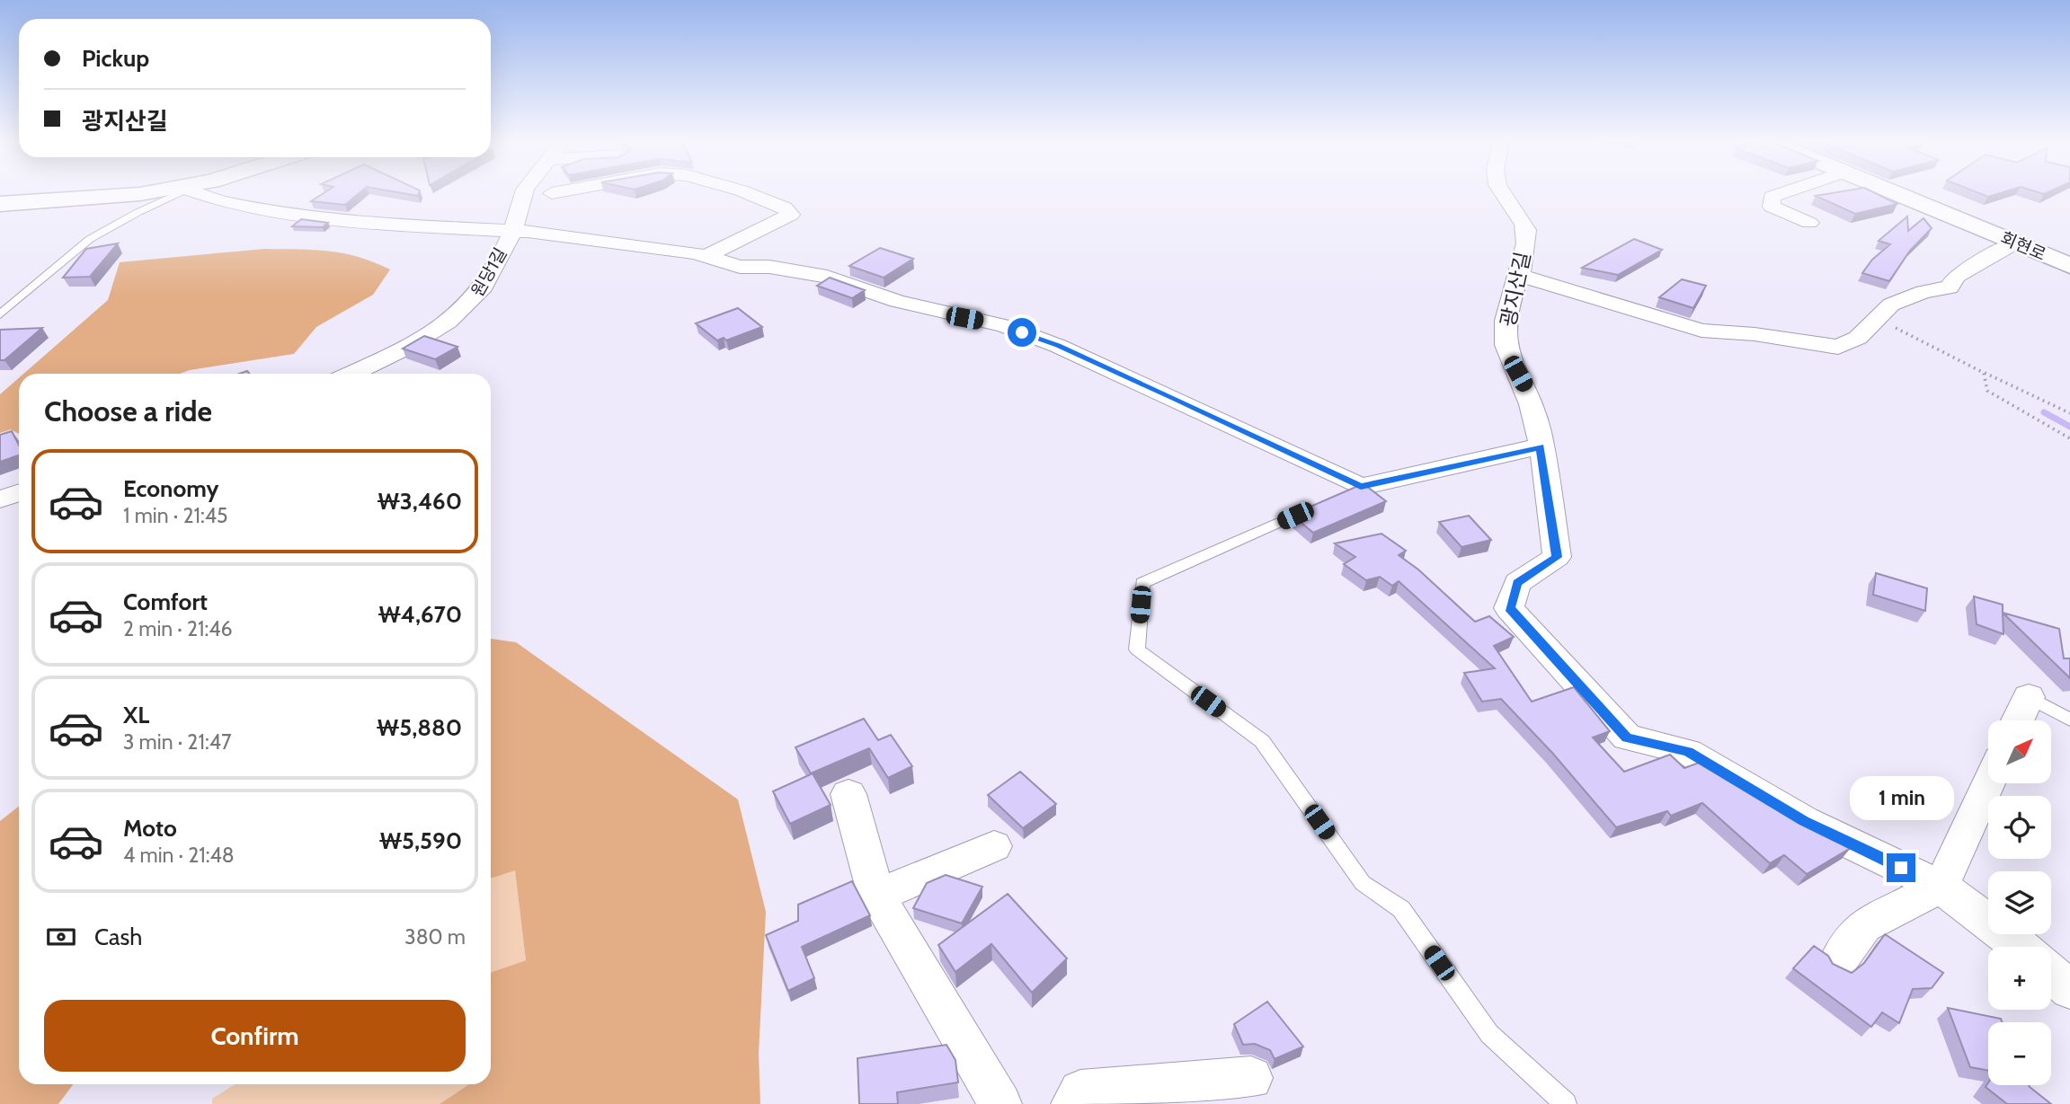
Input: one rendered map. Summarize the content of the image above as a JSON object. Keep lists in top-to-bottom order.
{
  "streets": {
    "street": ["회현로", "원당1길", "광지산길"]
  },
  "north": "top right",
  "page": {
    "banner": ["Pickup", "광지산길"],
    "heading": "Choose a ride",
    "list": [
      {
        "name": "Economy",
        "note": "1 min · 21:45",
        "value": "₩3,460"
      },
      {
        "name": "Comfort",
        "note": "2 min · 21:46",
        "value": "₩4,670"
      },
      {
        "name": "XL",
        "note": "3 min · 21:47",
        "value": "₩5,880"
      },
      {
        "name": "Moto",
        "note": "4 min · 21:48",
        "value": "₩5,590"
      }
    ],
    "map_buttons": ["+", "−"],
    "bubble": "1 min",
    "pay": ["Cash", "380 m"],
    "buttons": "Confirm"
  }
}
